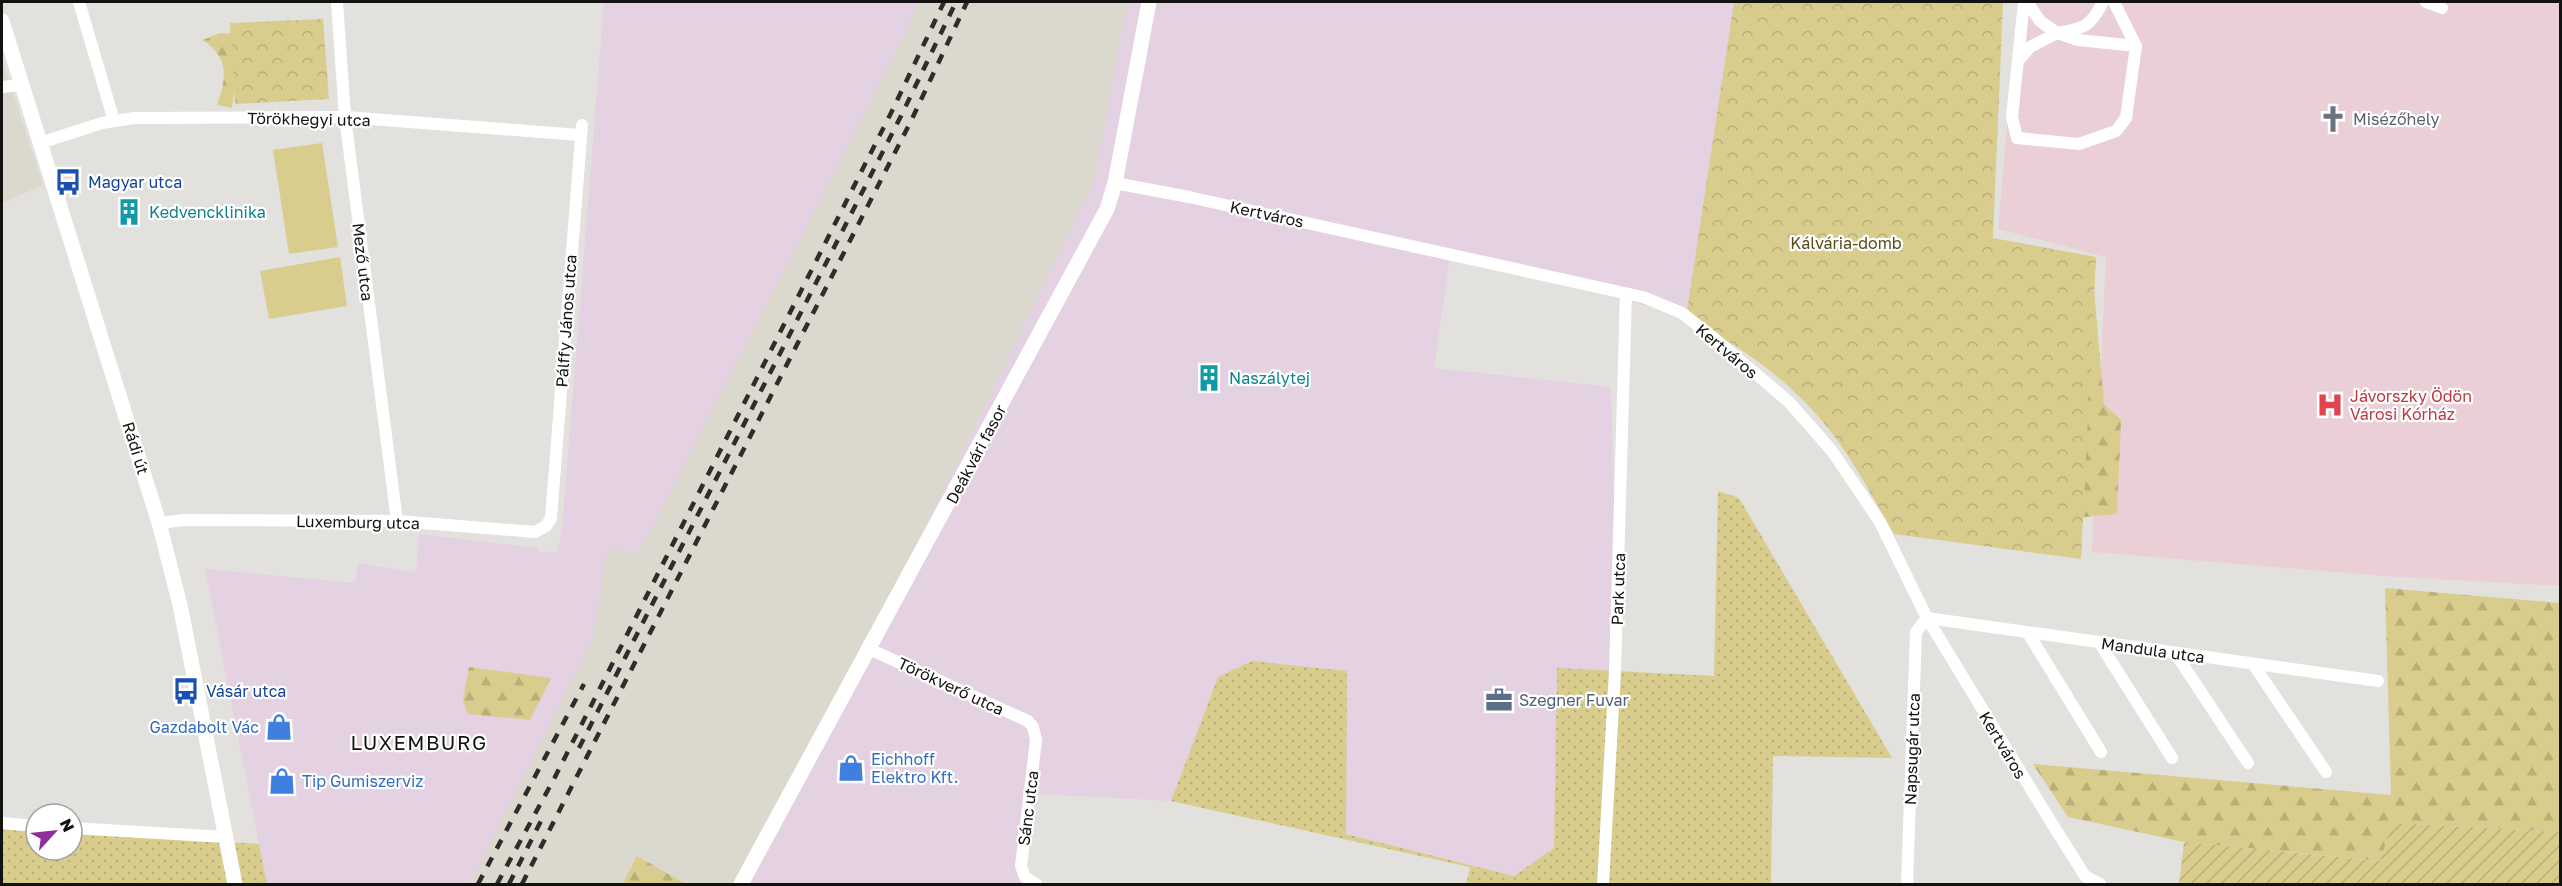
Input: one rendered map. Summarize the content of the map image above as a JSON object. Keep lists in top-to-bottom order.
{
  "streets": {
    "street": [
      "Törökhegyi utca",
      "Kertváros",
      "Mező utca",
      "Pálffy János utca",
      "Rádi út",
      "Deákvári fasor",
      "Luxemburg utca",
      "Park utca",
      "Mandula utca",
      "Törökverő utca",
      "Napsugár utca",
      "Sánc utca"
    ]
  },
  "crossings": [
    ["Törökhegyi utca", "Mező utca"],
    ["Törökhegyi utca", "Pálffy János utca"],
    ["Törökhegyi utca", "Rádi út"],
    ["Kertváros", "Deákvári fasor"],
    ["Kertváros", "Park utca"],
    ["Kertváros", "Mandula utca"],
    ["Kertváros", "Napsugár utca"],
    ["Mező utca", "Luxemburg utca"],
    ["Pálffy János utca", "Luxemburg utca"],
    ["Rádi út", "Luxemburg utca"],
    ["Deákvári fasor", "Törökverő utca"],
    ["Mandula utca", "Napsugár utca"],
    ["Törökverő utca", "Sánc utca"]
  ],
  "districts": ["LUXEMBURG"],
  "parks": ["Kálvária-domb"],
  "places": {
    "church": ["Misézőhely"],
    "bus stop": ["Magyar utca", "Vásár utca"],
    "building": ["Kedvencklinika", "Naszálytej"],
    "hospital": ["Jávorszky Ödön Városi Kórház"],
    "office": ["Szegner Fuvar"],
    "shop": ["Gazdabolt Vác", "Eichhoff Elektro Kft.", "Tip Gumiszerviz"]
  },
  "north": "top right"
}
